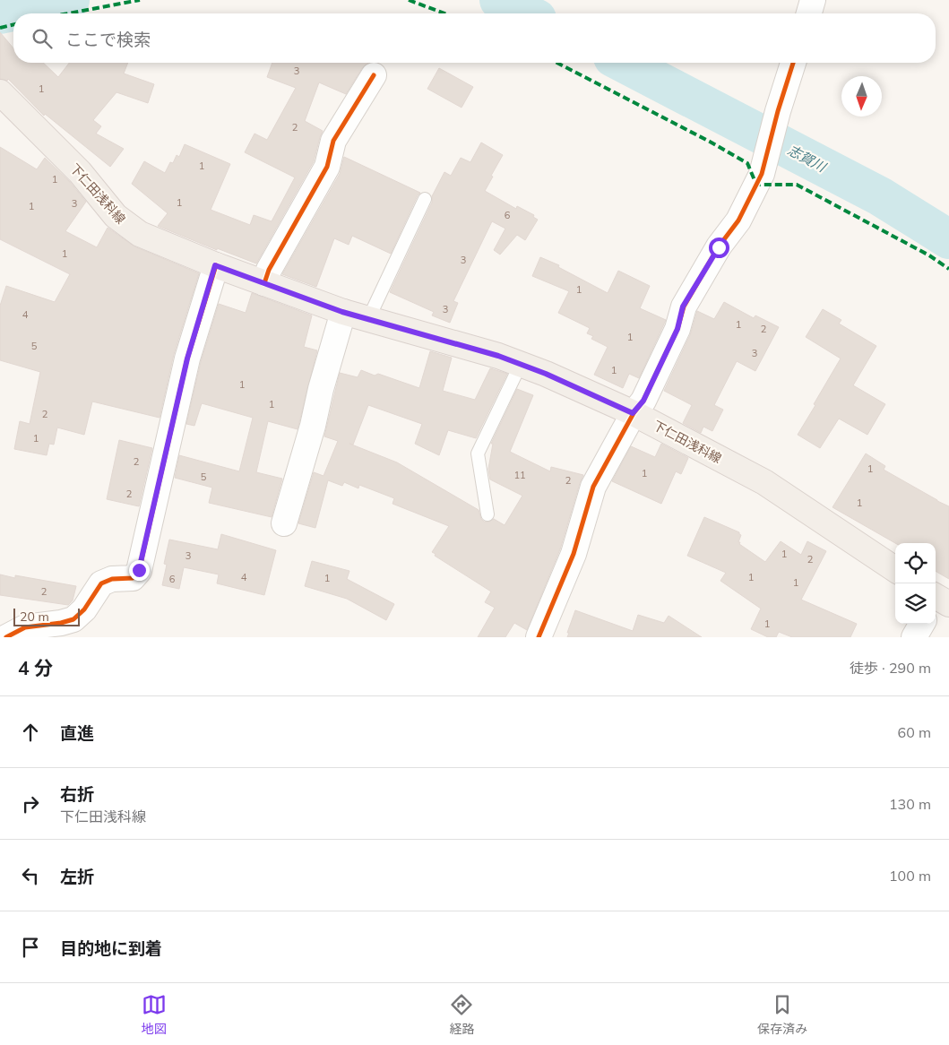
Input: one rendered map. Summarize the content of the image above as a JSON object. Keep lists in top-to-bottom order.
{
  "streets": {
    "main road": ["下仁田浅科線"]
  },
  "water": ["志賀川"],
  "house_numbers": [
    "3",
    "1",
    "2",
    "1",
    "1",
    "1",
    "3",
    "1",
    "6",
    "1",
    "3",
    "1",
    "3",
    "4",
    "1",
    "2",
    "1",
    "5",
    "3",
    "1",
    "1",
    "1",
    "2",
    "1",
    "2",
    "1",
    "1",
    "11",
    "5",
    "2",
    "2",
    "1",
    "1",
    "3",
    "2",
    "4",
    "1",
    "1",
    "6",
    "1",
    "2",
    "1"
  ],
  "scale_bar": "20 m",
  "north": "bottom",
  "page": {
    "search": "ここで検索",
    "scale": "20 m",
    "heading": ["4 分", "徒歩 · 290 m"],
    "list": [
      ["直進", "60 m"],
      ["右折", "下仁田浅科線", "130 m"],
      ["左折", "100 m"],
      "目的地に到着"
    ],
    "nav": ["地図", "経路", "保存済み"]
  }
}
